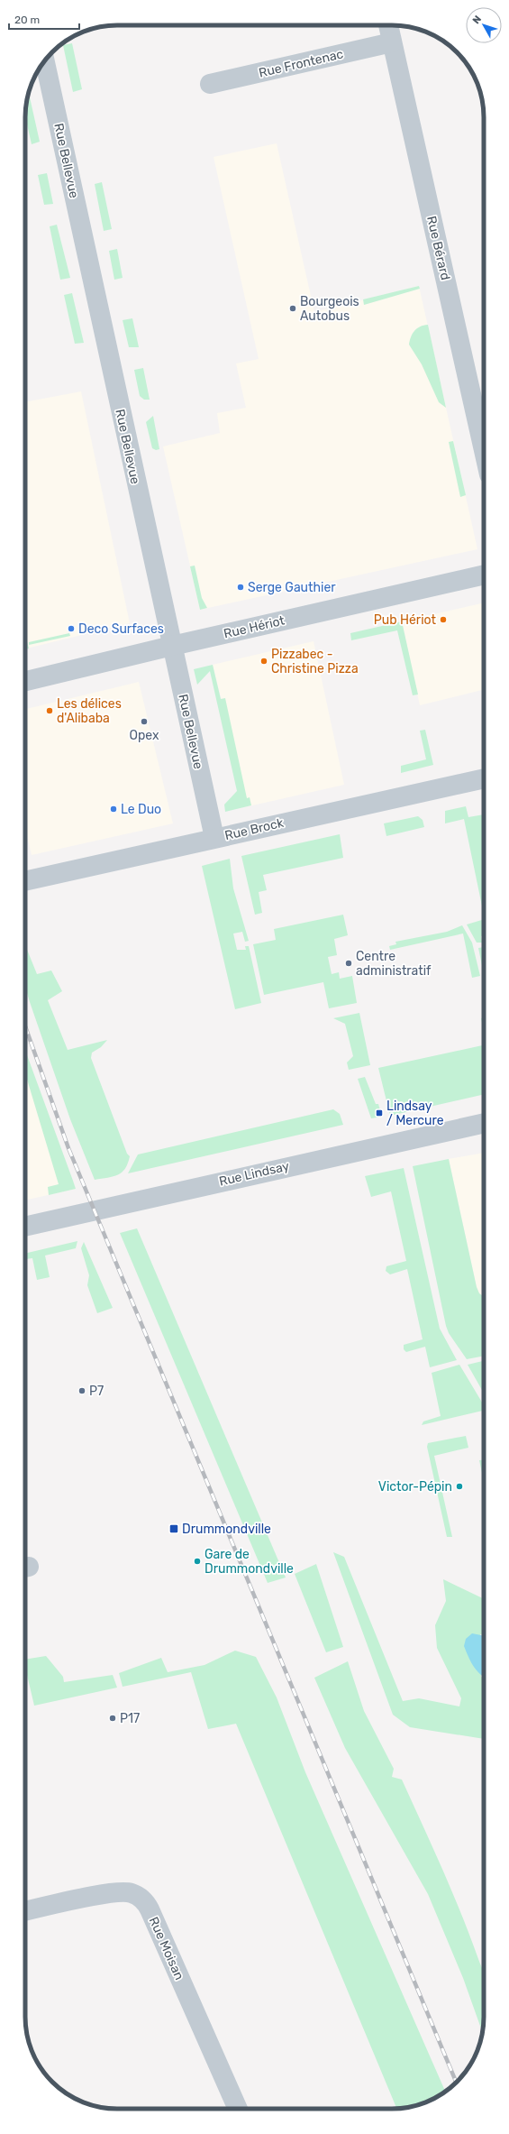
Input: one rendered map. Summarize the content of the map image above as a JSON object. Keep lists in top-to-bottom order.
{
  "streets": {
    "street": [
      "Rue Frontenac",
      "Rue Bellevue",
      "Rue Bérard",
      "Rue Hériot",
      "Rue Brock",
      "Rue Lindsay",
      "Rue Moisan"
    ]
  },
  "crossings": [
    ["Rue Frontenac", "Rue Bérard"],
    ["Rue Bellevue", "Rue Hériot"],
    ["Rue Bellevue", "Rue Brock"]
  ],
  "places": {
    "other": [
      "Bourgeois Autobus",
      "Serge Gauthier",
      "Pub Hériot",
      "Deco Surfaces",
      "Pizzabec - Christine Pizza",
      "Les délices d'Alibaba",
      "Opex",
      "Le Duo",
      "Centre administratif",
      "P7",
      "Victor-Pépin",
      "Gare de Drummondville",
      "P17"
    ],
    "transit": ["Lindsay / Mercure", "Drummondville"]
  },
  "scale_bar": "20 m",
  "north": "top left"
}
